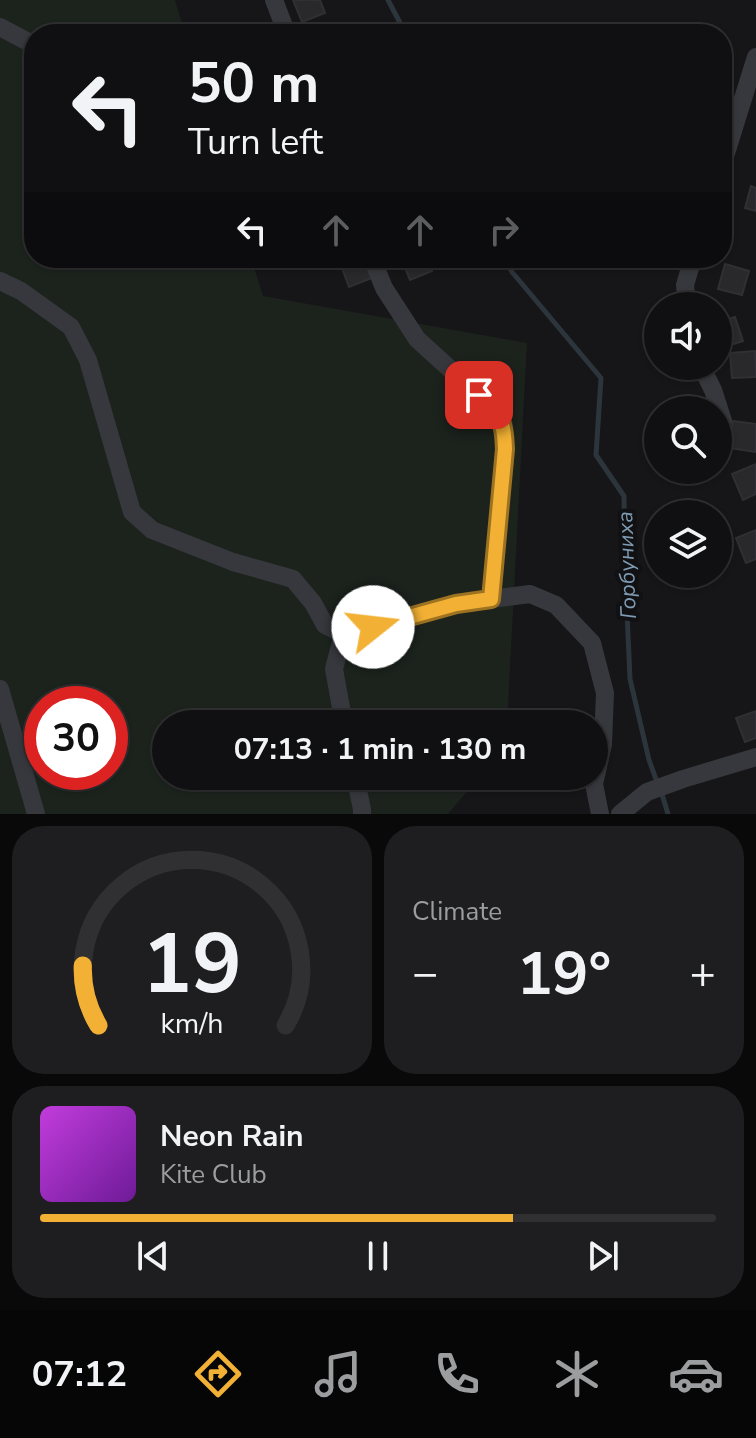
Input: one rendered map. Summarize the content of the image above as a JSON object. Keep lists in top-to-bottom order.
{
  "water": ["Горбуниха"],
  "page": {
    "turn": ["50 m", "Turn left"],
    "limit": "30",
    "trip": "07:13 · 1 min · 130 m",
    "tile": "Climate",
    "heat": ["−", "19°", "+"],
    "song": ["Neon Rain", "Kite Club"],
    "tabs": "07:12",
    "gauge": ["19", "km/h"]
  }
}
